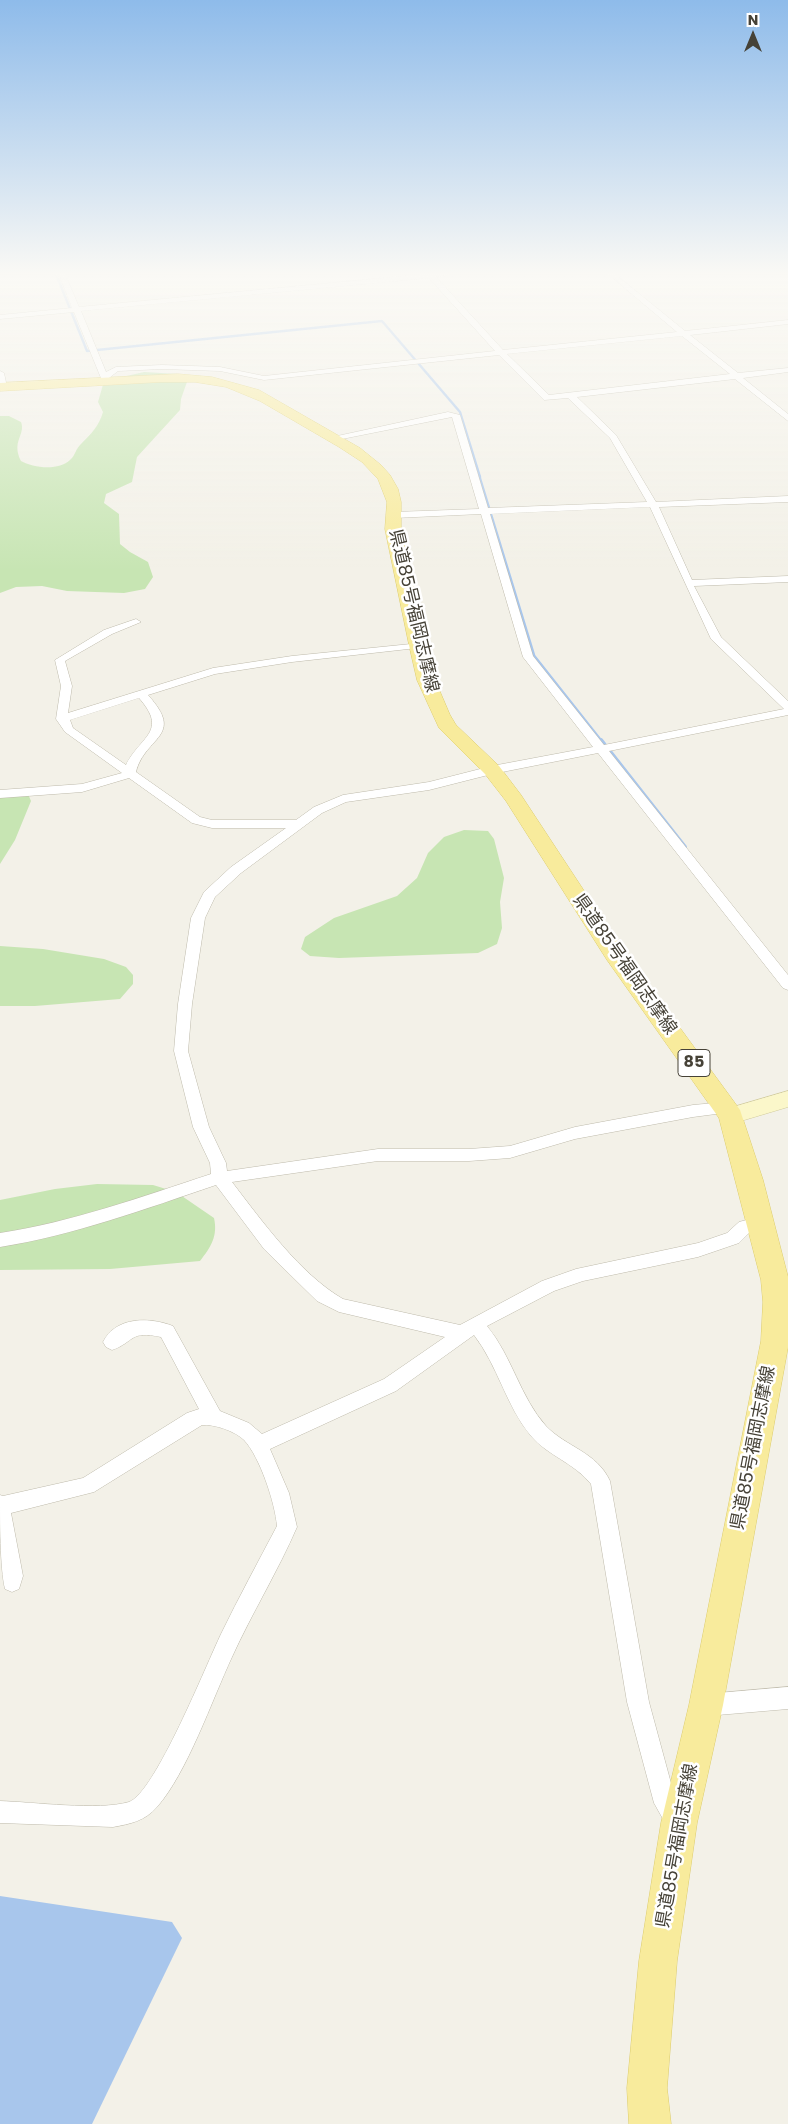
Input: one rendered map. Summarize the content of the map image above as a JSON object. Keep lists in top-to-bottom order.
{
  "streets": {
    "main road": ["県道85号福岡志摩線", "85"]
  },
  "north": "top"
}
